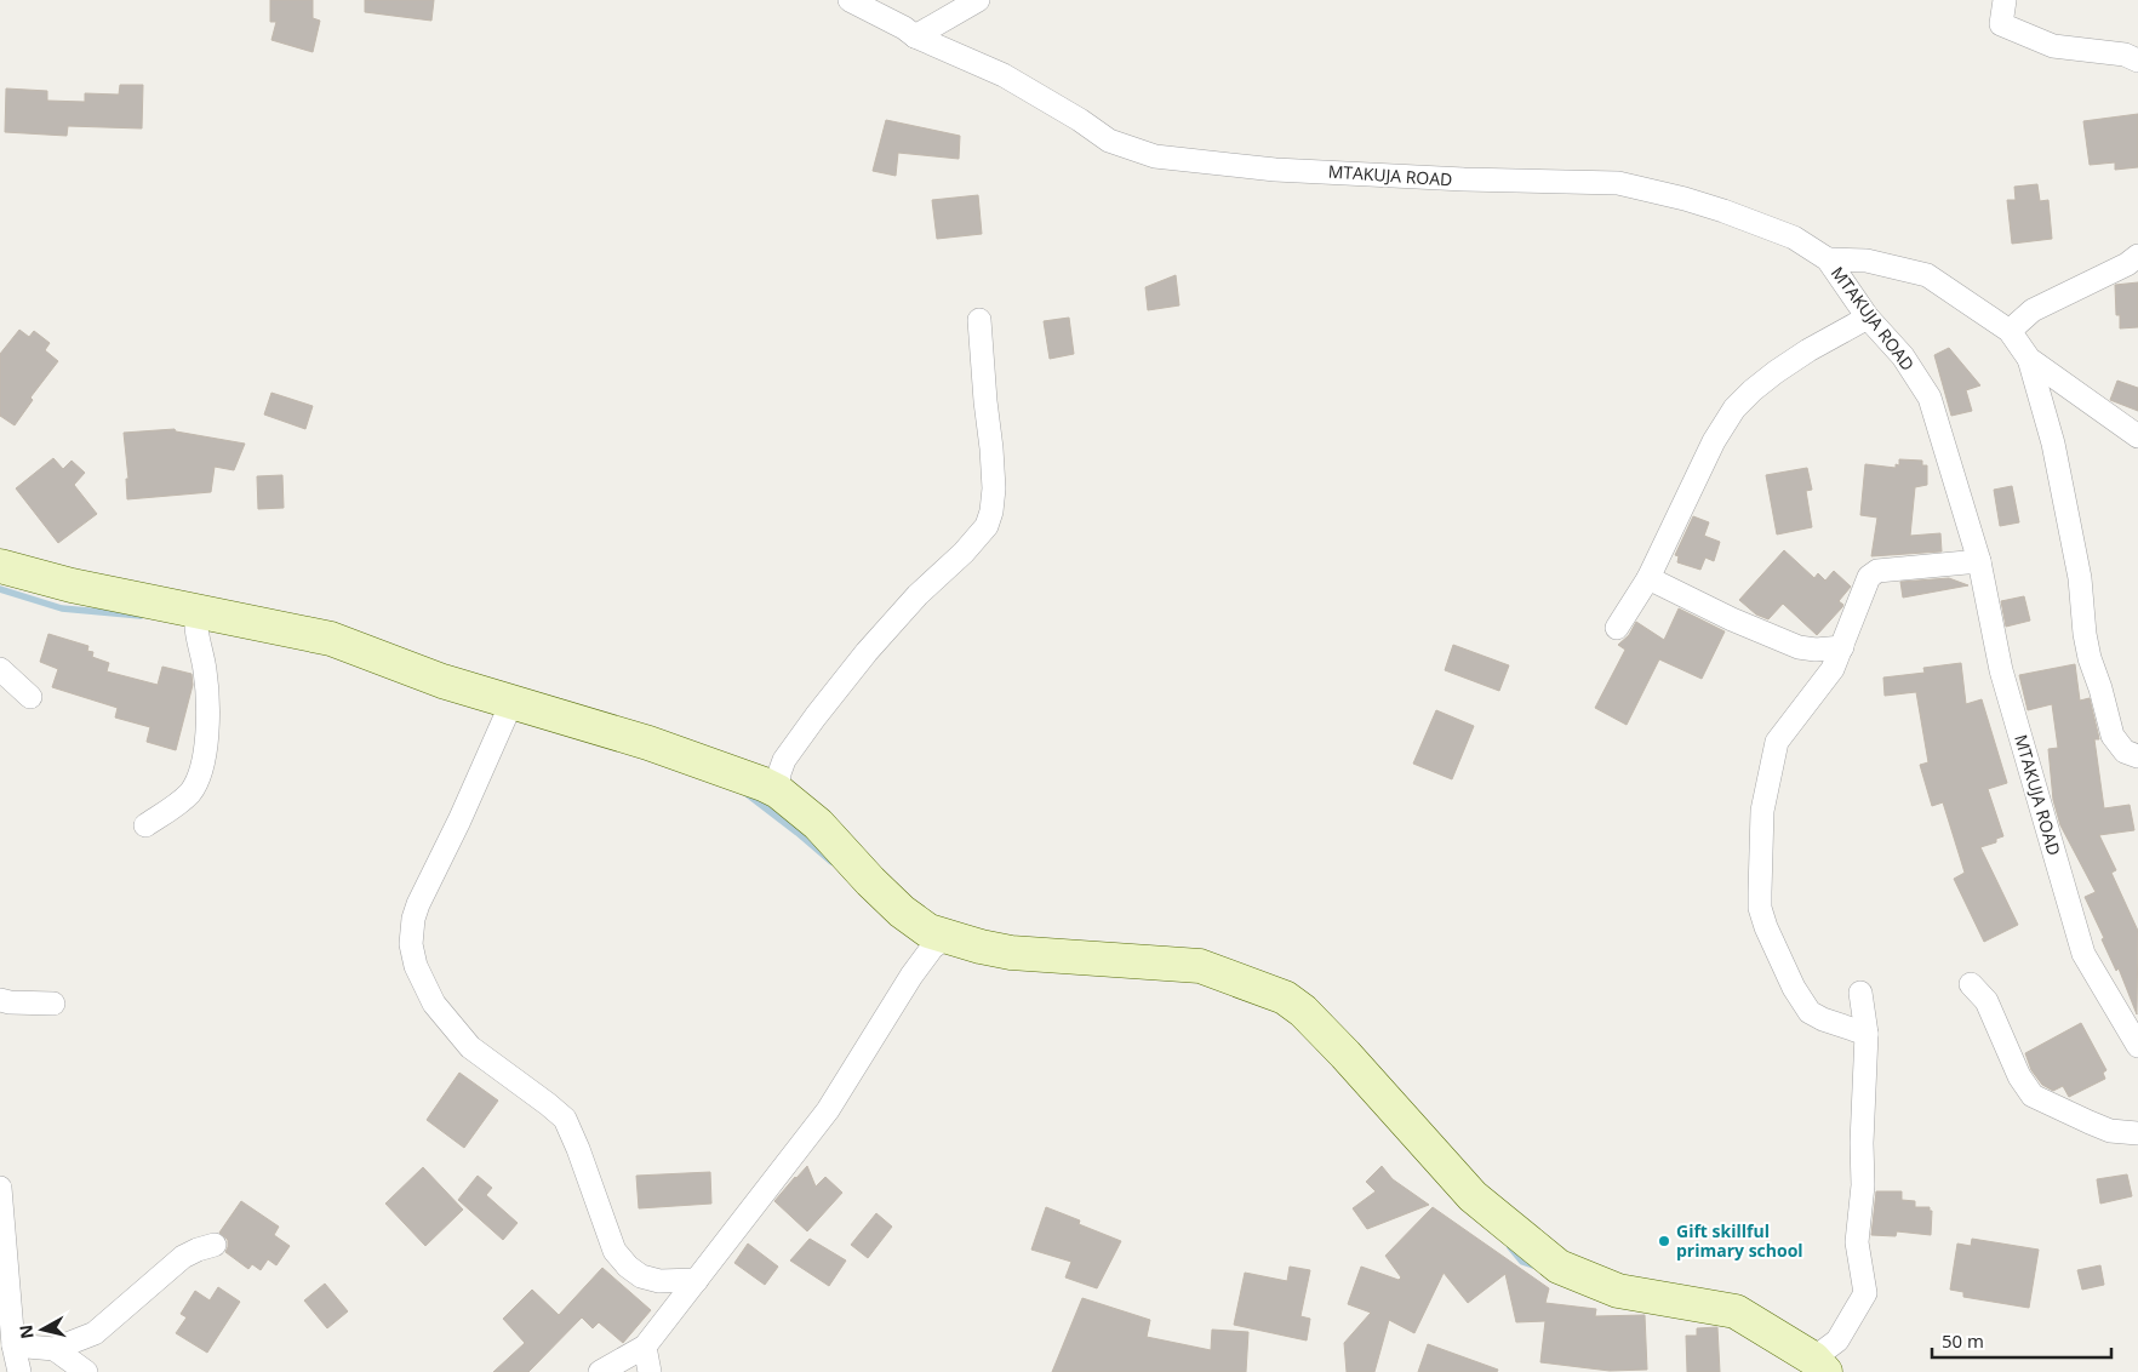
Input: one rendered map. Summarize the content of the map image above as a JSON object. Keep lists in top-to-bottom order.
{
  "streets": {
    "street": ["MTAKUJA ROAD"]
  },
  "places": ["Gift skillful primary school"],
  "scale_bar": "50 m",
  "north": "left"
}
